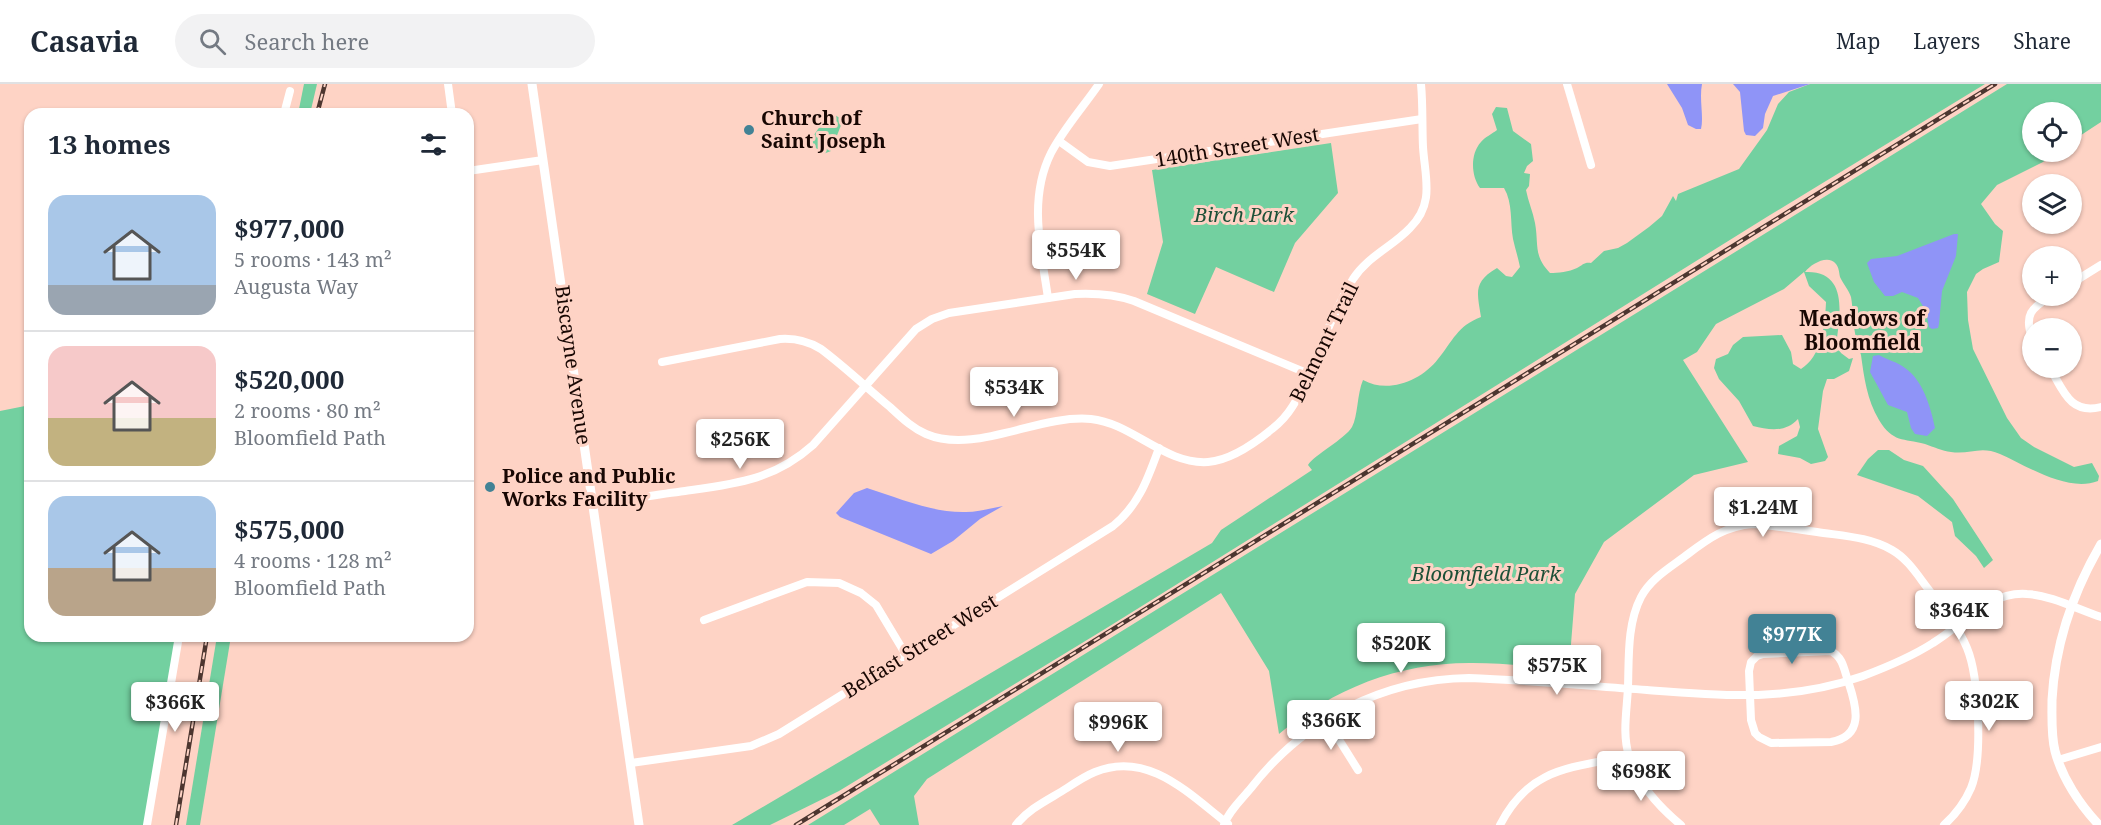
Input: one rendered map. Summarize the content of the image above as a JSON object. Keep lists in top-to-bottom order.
{
  "streets": {
    "street": [
      "140th Street West",
      "Belmont Trail",
      "Biscayne Avenue",
      "Belfast Street West"
    ]
  },
  "crossings": [
    ["140th Street West", "Belmont Trail"],
    ["Belmont Trail", "Belfast Street West"],
    ["Biscayne Avenue", "Belfast Street West"]
  ],
  "districts": ["Meadows of Bloomfield"],
  "parks": ["Birch Park", "Bloomfield Park"],
  "places": ["Church of Saint Joseph", "Police and Public Works Facility"],
  "page": {
    "header": "Casavia",
    "search": "Search here",
    "nav": ["Map", "Layers", "Share"],
    "map_buttons": ["+", "−"],
    "heading": "13 homes",
    "list": [
      {
        "name": "$977,000",
        "note": "5 rooms · 143 m² · Augusta Way"
      },
      {
        "name": "$520,000",
        "note": "2 rooms · 80 m² · Bloomfield Path"
      },
      {
        "name": "$575,000",
        "note": "4 rooms · 128 m² · Bloomfield Path"
      }
    ],
    "price": [
      "$554K",
      "$534K",
      "$256K",
      "$1.24M",
      "$364K",
      "$977K",
      "$520K",
      "$575K",
      "$302K",
      "$366K",
      "$366K",
      "$996K",
      "$698K"
    ]
  }
}
